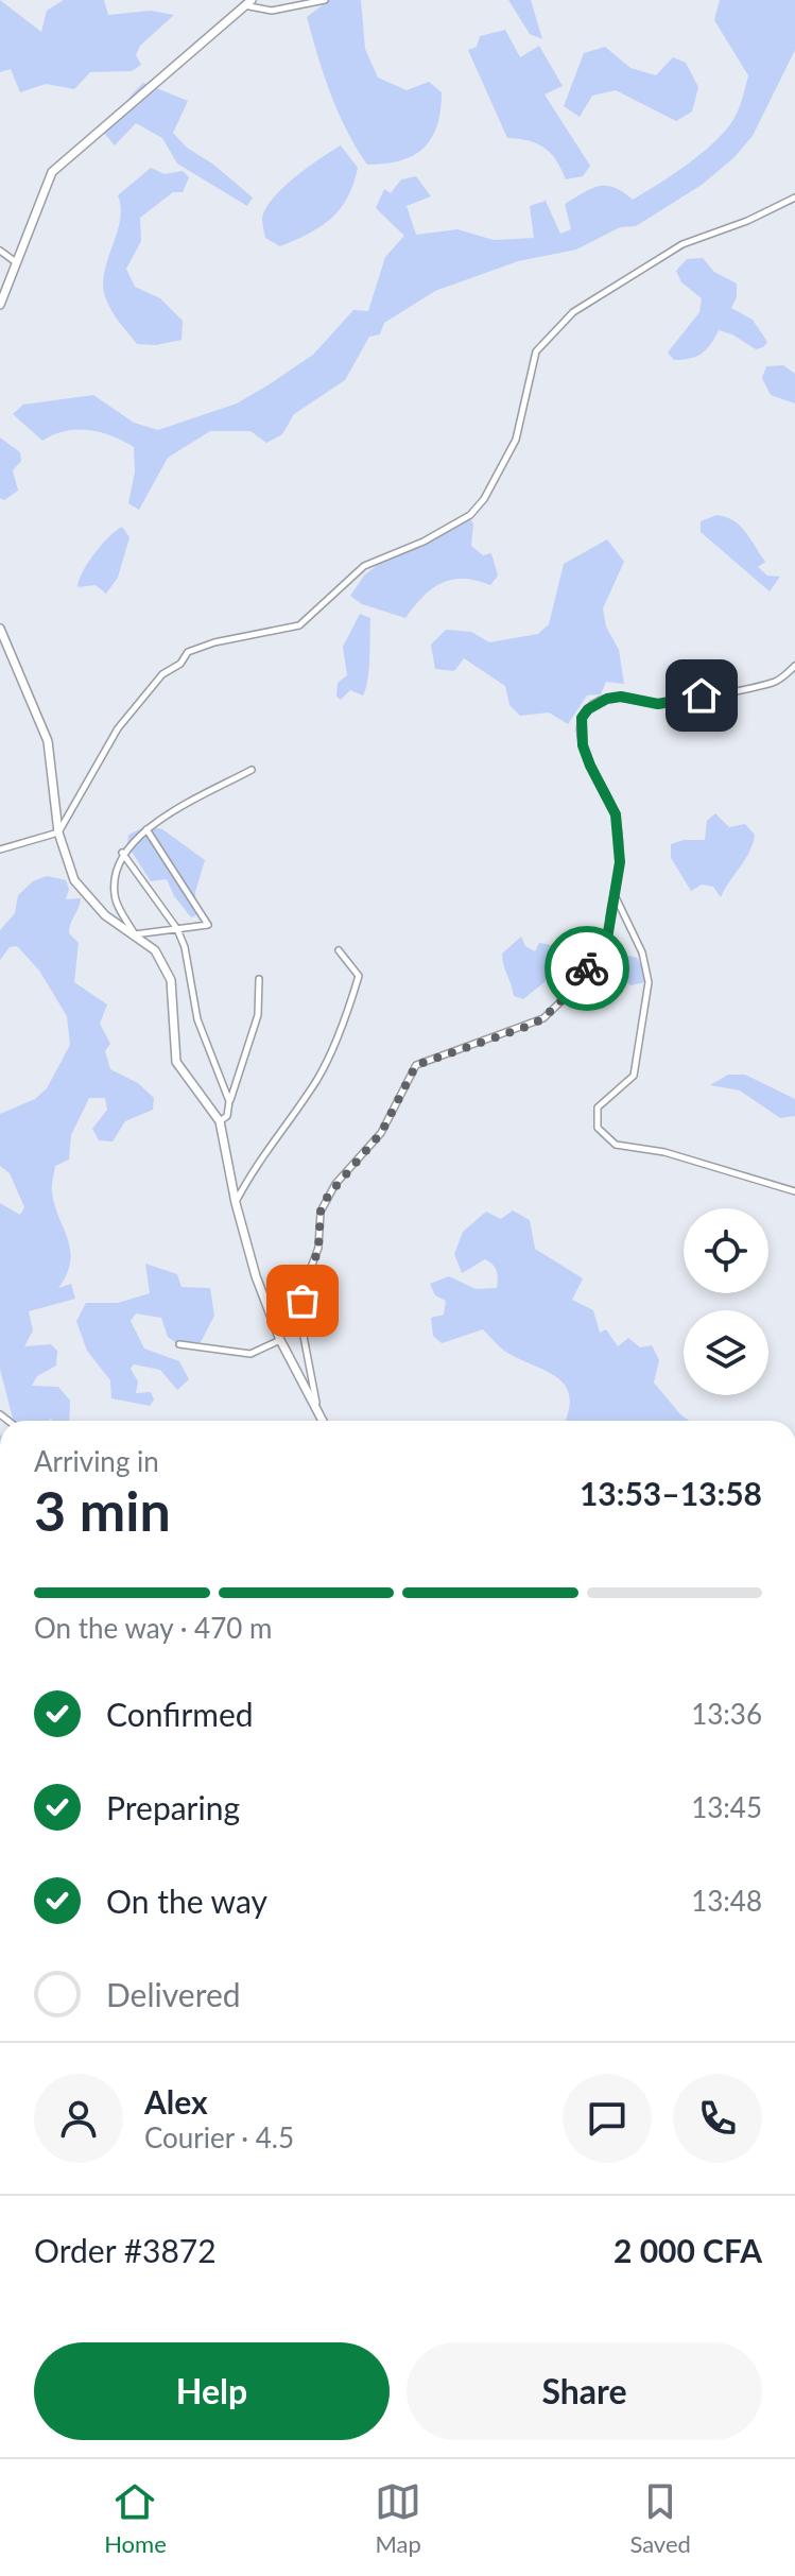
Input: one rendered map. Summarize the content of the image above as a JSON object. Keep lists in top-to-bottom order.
{
  "page": {
    "heading": ["3 min", "Arriving in", "13:53–13:58"],
    "panel": [
      "Alex",
      "Courier · 4.5",
      "Order #3872",
      "2 000 CFA"
    ],
    "bar": "On the way · 470 m",
    "list": [
      ["Confirmed", "13:36"],
      ["Preparing", "13:45"],
      ["On the way", "13:48"],
      "Delivered"
    ],
    "buttons": ["Help", "Share"],
    "tabs": ["Home", "Map", "Saved"]
  }
}
